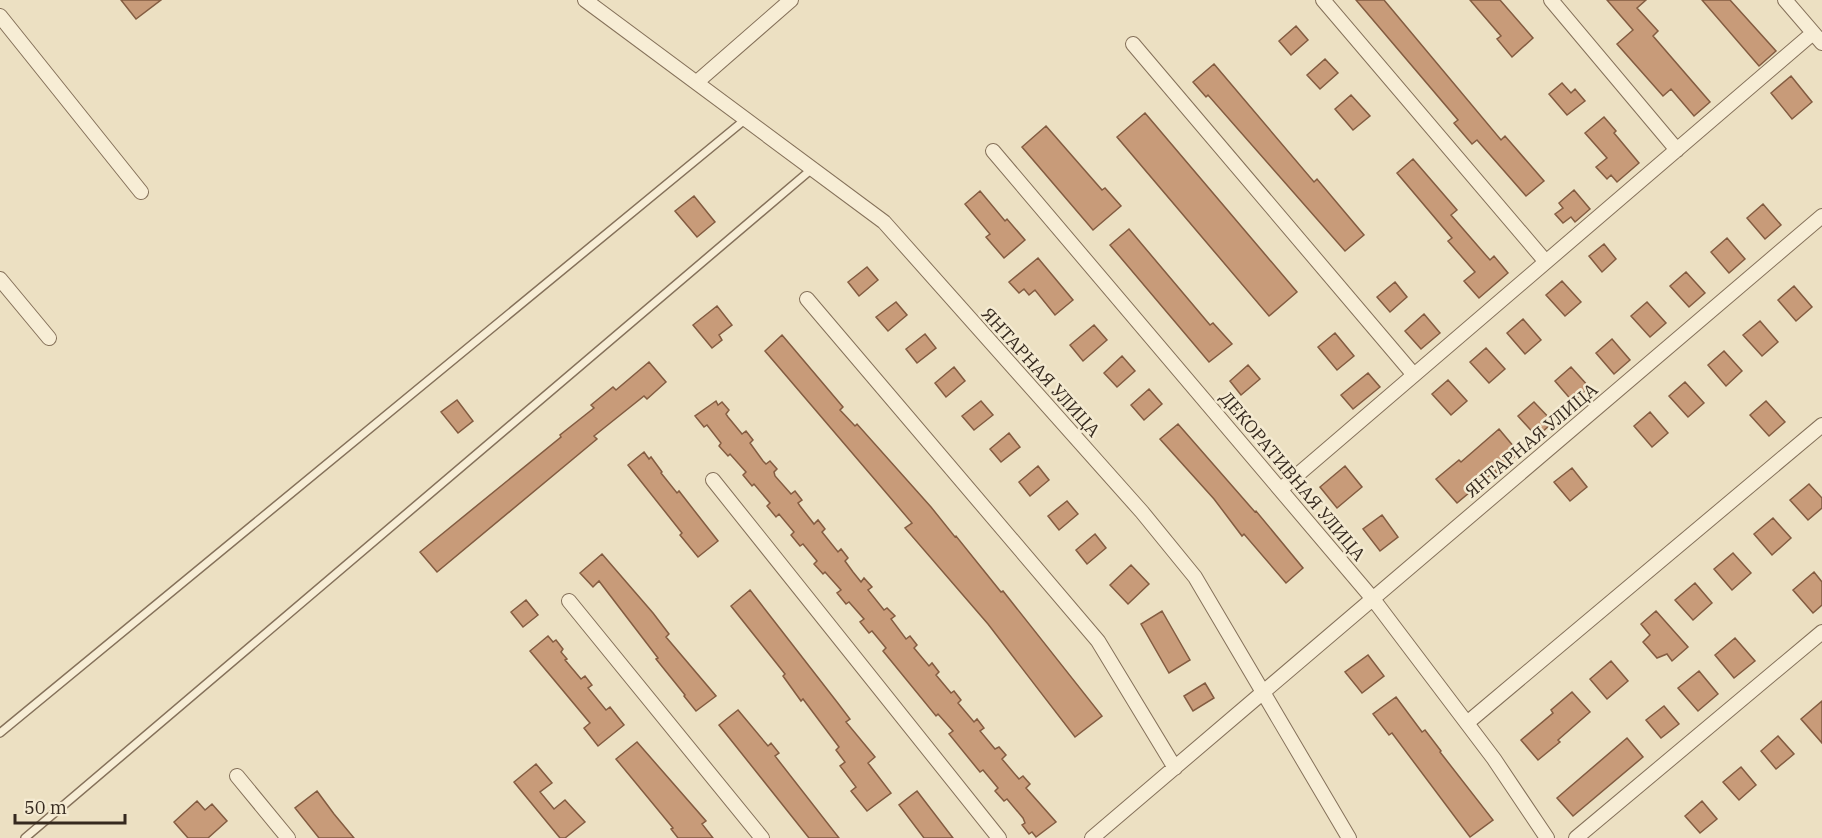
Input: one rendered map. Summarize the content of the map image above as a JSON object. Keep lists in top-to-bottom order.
{
  "streets": {
    "street": ["ЯНТАРНАЯ УЛИЦА", "ДЕКОРАТИВНАЯ УЛИЦА"]
  },
  "crossings": [
    ["ЯНТАРНАЯ УЛИЦА", "ДЕКОРАТИВНАЯ УЛИЦА"]
  ],
  "scale_bar": "50 m"
}
